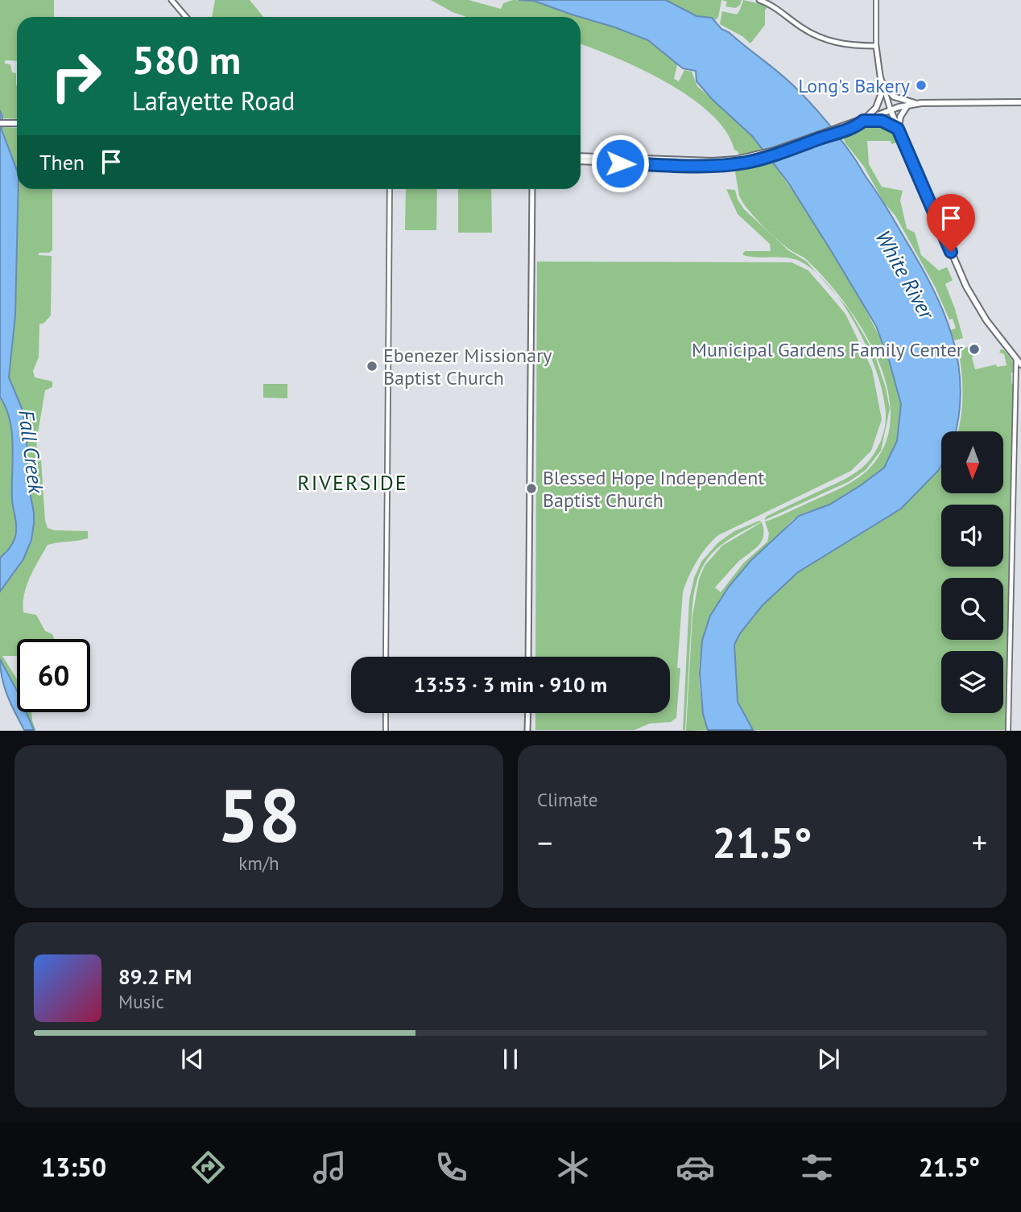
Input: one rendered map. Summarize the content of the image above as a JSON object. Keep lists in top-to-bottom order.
{
  "districts": ["RIVERSIDE"],
  "water": ["White River", "Fall Creek"],
  "places": [
    "Long's Bakery",
    "Municipal Gardens Family Center",
    "Ebenezer Missionary Baptist Church",
    "Blessed Hope Independent Baptist Church"
  ],
  "north": "bottom",
  "page": {
    "turn": ["580 m", "Lafayette Road"],
    "then": "Then",
    "limit": "60",
    "trip": "13:53 · 3 min · 910 m",
    "tile": [
      ["58", "km/h"],
      "Climate"
    ],
    "heat": ["−", "21.5°", "+"],
    "song": ["89.2 FM", "Music"],
    "tabs": ["13:50", "21.5°"]
  }
}
